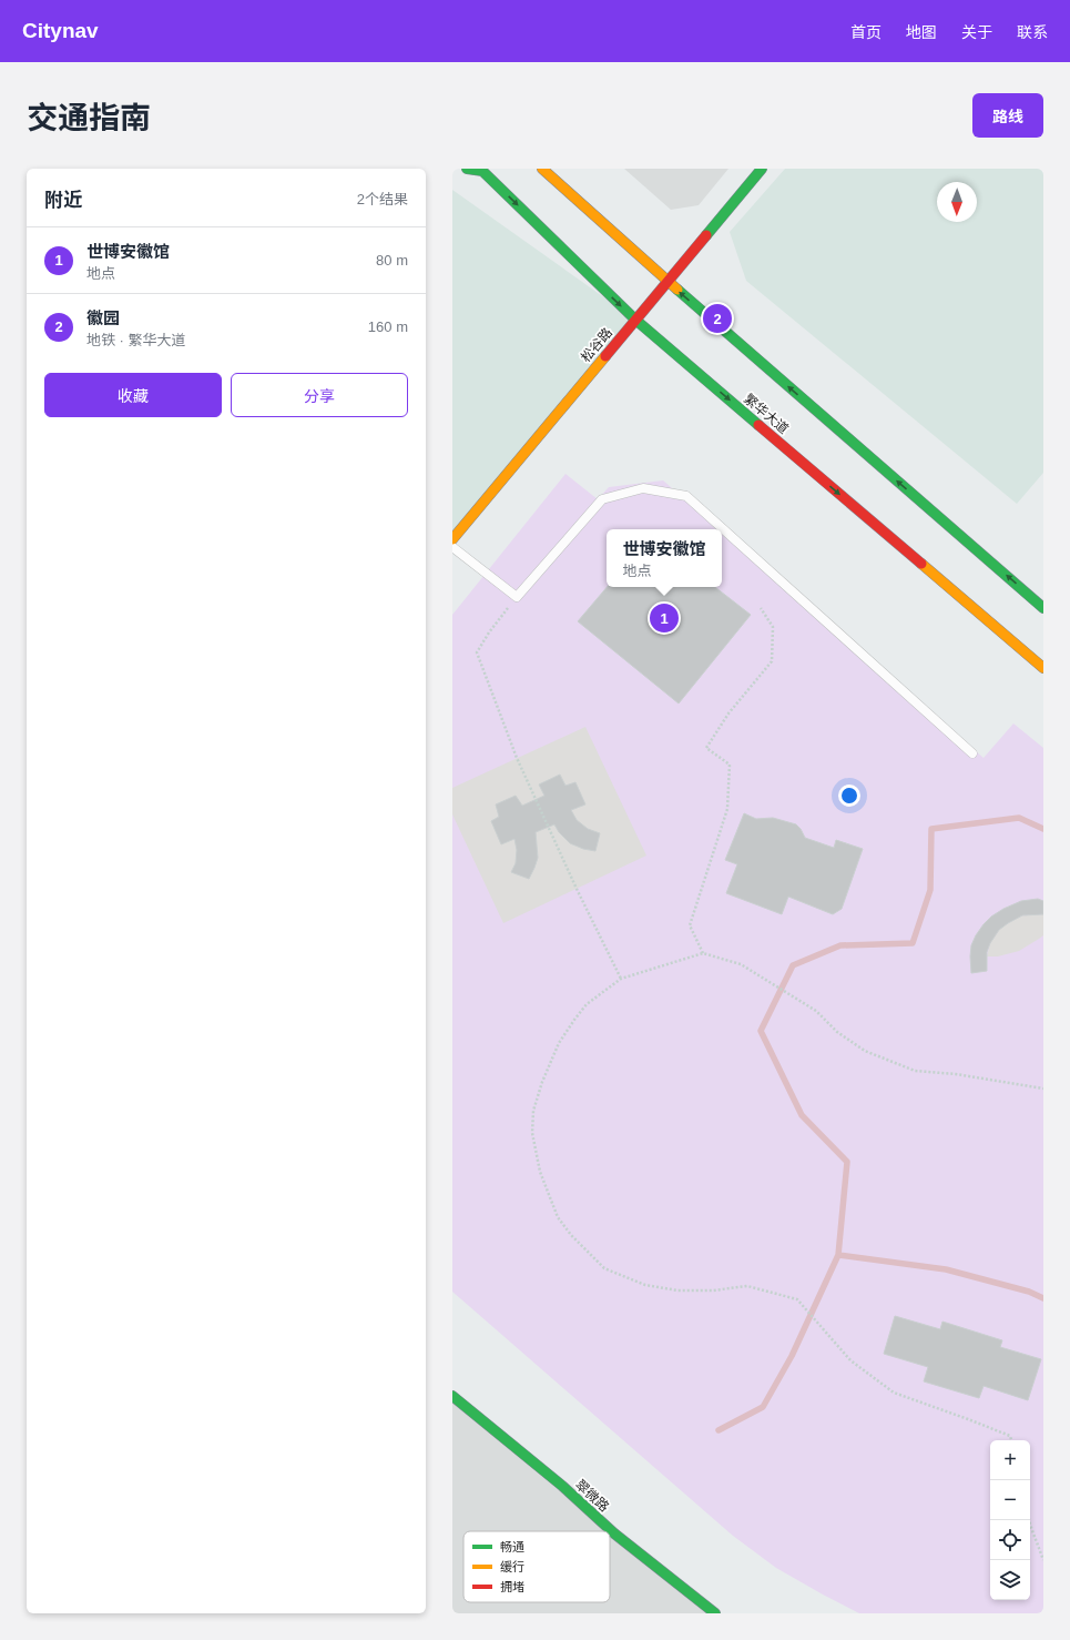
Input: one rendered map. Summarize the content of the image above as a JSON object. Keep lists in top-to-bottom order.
{
  "streets": {
    "main road": ["松谷路", "繁华大道", "翠微路"]
  },
  "crossings": [
    ["松谷路", "繁华大道"]
  ],
  "legend": ["畅通", "缓行", "拥堵"],
  "north": "bottom",
  "page": {
    "header": "Citynav",
    "nav": [
      "首页",
      "地图",
      "关于",
      "联系"
    ],
    "title": "交通指南",
    "buttons": [
      "路线",
      ["收藏", "分享"]
    ],
    "heading": ["附近", "2个结果"],
    "list": [
      {
        "mark": "1",
        "name": "世博安徽馆",
        "note": "地点",
        "value": "80 m"
      },
      {
        "mark": "2",
        "name": "徽园",
        "note": "地铁 · 繁华大道",
        "value": "160 m"
      }
    ],
    "pins": ["2", "1"],
    "popup": ["世博安徽馆", "地点"],
    "map_buttons": ["+", "−"]
  }
}
